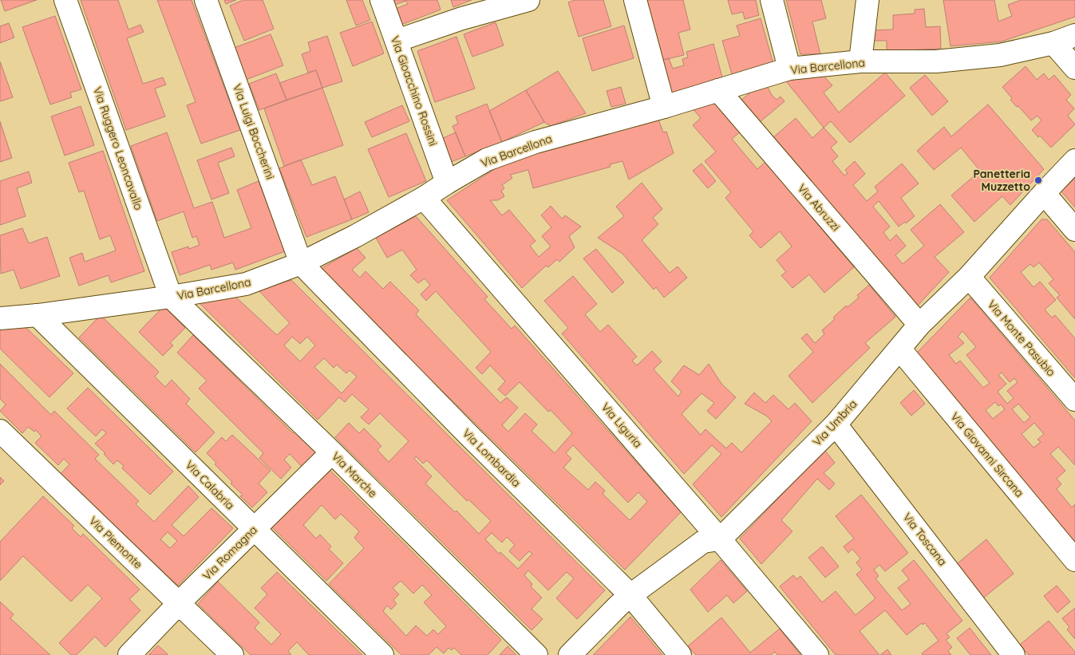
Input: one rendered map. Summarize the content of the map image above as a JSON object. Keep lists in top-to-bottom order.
{
  "streets": {
    "street": [
      "Via Barcellona",
      "Via Gioacchino Rossini",
      "Via Luigi Boccherini",
      "Via Ruggero Leoncavallo",
      "Via Abruzzi",
      "Via Monte Pasubio",
      "Via Umbria",
      "Via Liguria",
      "Via Giovanni Sircana",
      "Via Lombardia",
      "Via Marche",
      "Via Calabria",
      "Via Toscana",
      "Via Piemonte",
      "Via Romagna"
    ]
  },
  "crossings": [
    ["Via Barcellona", "Via Gioacchino Rossini"],
    ["Via Barcellona", "Via Luigi Boccherini"],
    ["Via Barcellona", "Via Ruggero Leoncavallo"],
    ["Via Barcellona", "Via Abruzzi"],
    ["Via Barcellona", "Via Liguria"],
    ["Via Barcellona", "Via Lombardia"],
    ["Via Barcellona", "Via Marche"],
    ["Via Barcellona", "Via Calabria"],
    ["Via Luigi Boccherini", "Via Lombardia"],
    ["Via Ruggero Leoncavallo", "Via Marche"],
    ["Via Abruzzi", "Via Umbria"],
    ["Via Monte Pasubio", "Via Umbria"],
    ["Via Umbria", "Via Liguria"],
    ["Via Umbria", "Via Giovanni Sircana"],
    ["Via Umbria", "Via Toscana"],
    ["Via Marche", "Via Romagna"],
    ["Via Calabria", "Via Romagna"],
    ["Via Piemonte", "Via Romagna"]
  ],
  "places": ["Panetteria Muzzetto"]
}
